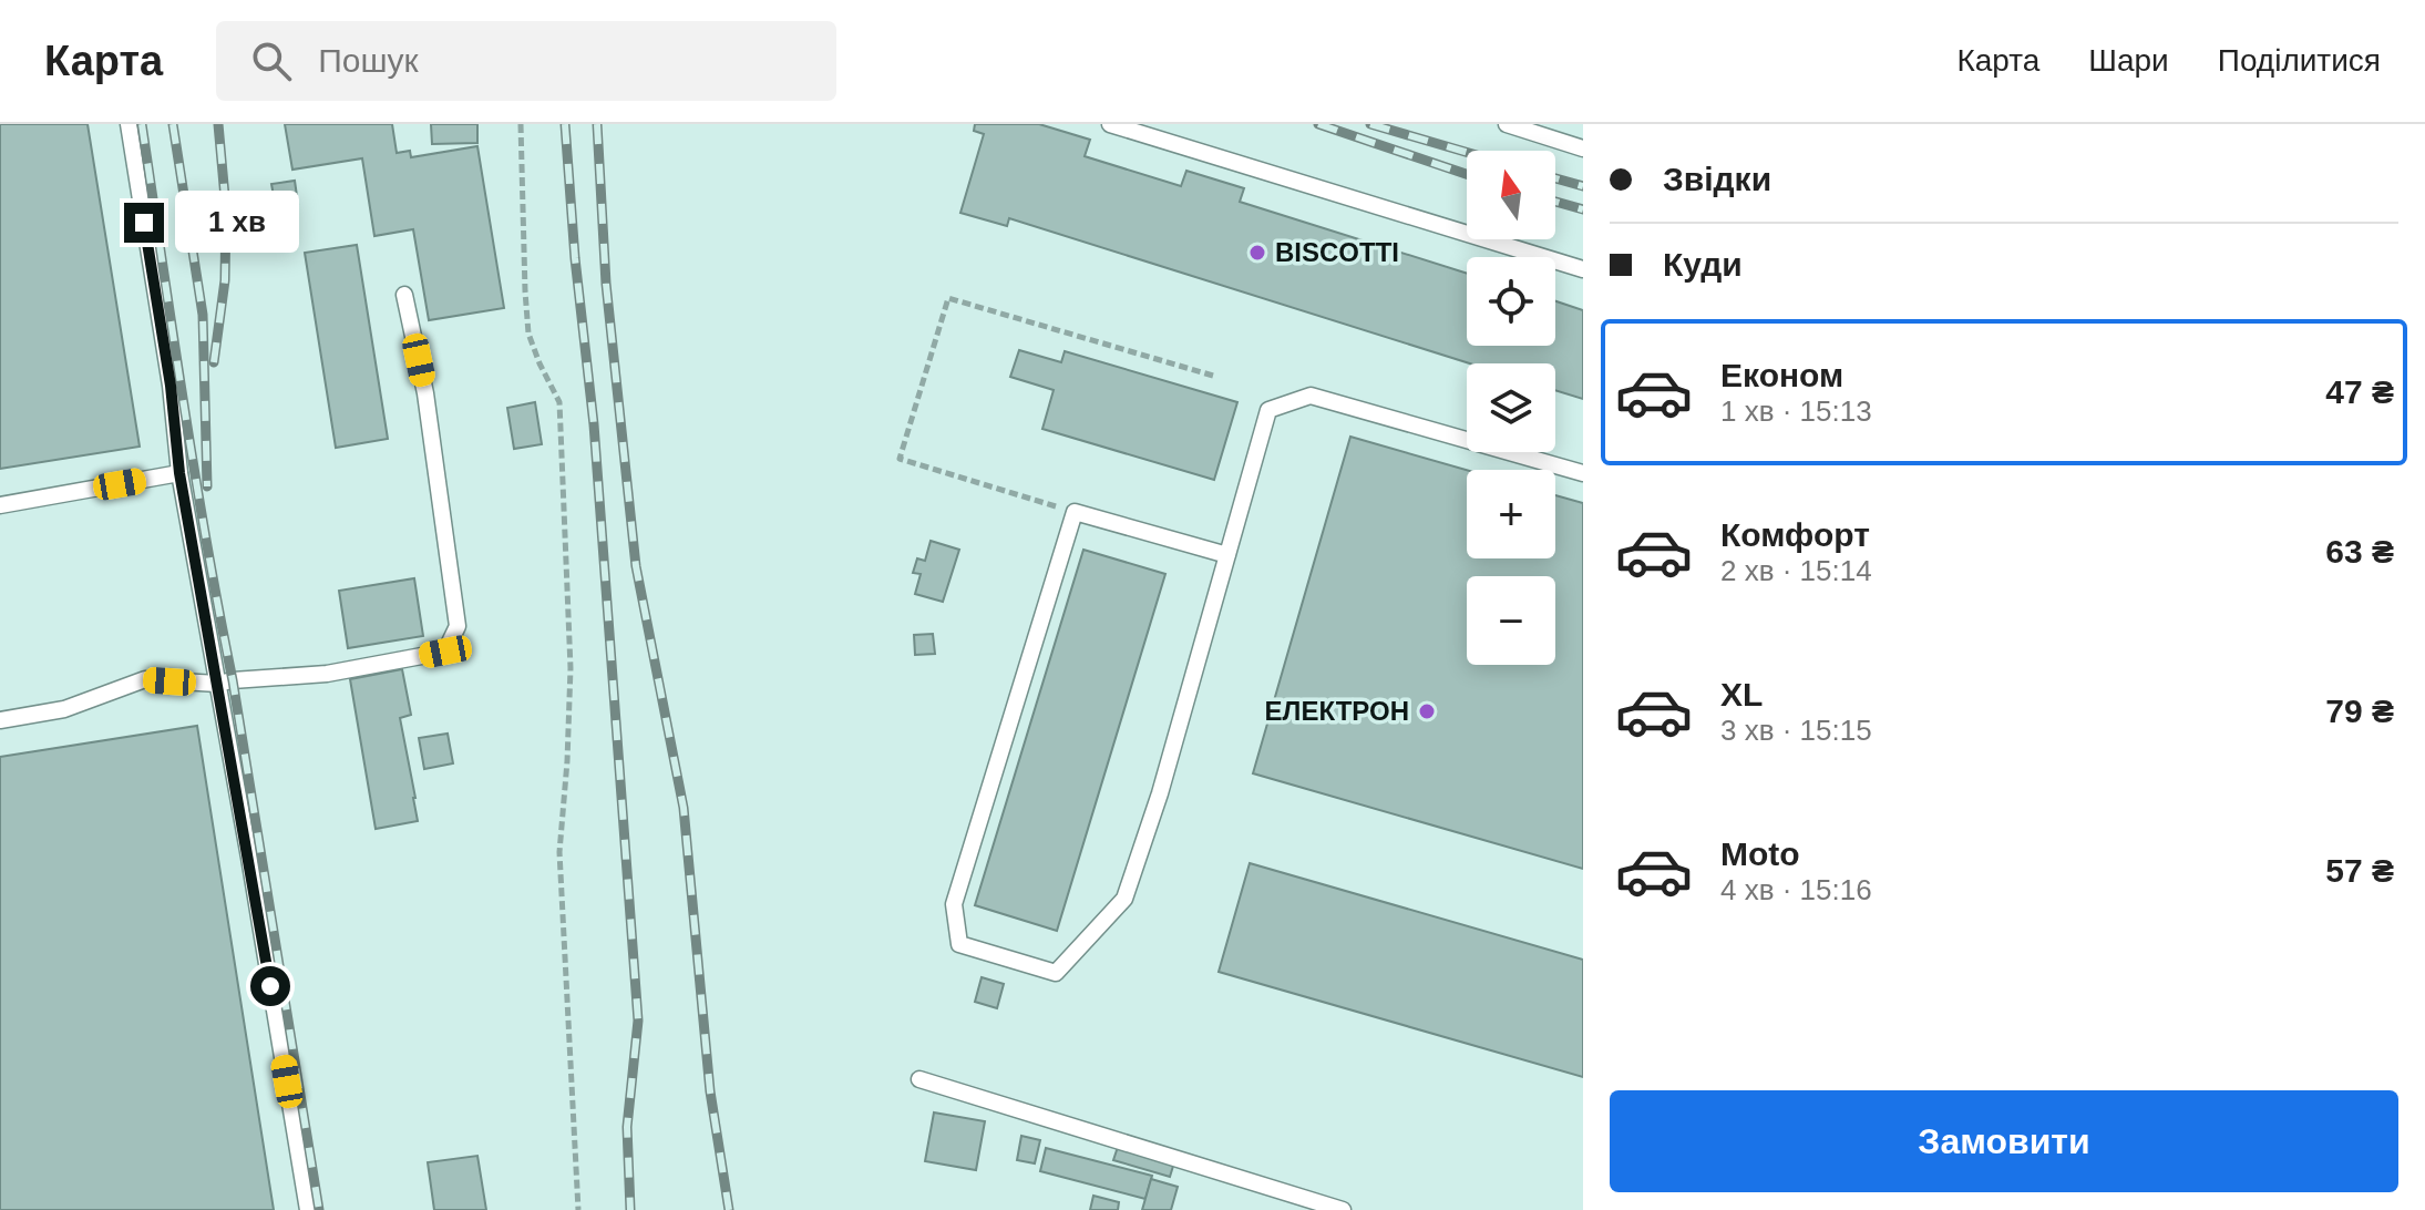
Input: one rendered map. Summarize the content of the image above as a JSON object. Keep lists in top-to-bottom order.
{
  "places": ["BISCOTTI", "ЕЛЕКТРОН"],
  "north": "top",
  "page": {
    "header": "Карта",
    "search": "Пошук",
    "nav": ["Карта", "Шари", "Поділитися"],
    "banner": ["Звідки", "Куди"],
    "map_buttons": ["+", "−"],
    "bubble": "1 хв",
    "list": [
      {
        "name": "Економ",
        "note": "1 хв · 15:13",
        "value": "47 ₴"
      },
      {
        "name": "Комфорт",
        "note": "2 хв · 15:14",
        "value": "63 ₴"
      },
      {
        "name": "XL",
        "note": "3 хв · 15:15",
        "value": "79 ₴"
      },
      {
        "name": "Moto",
        "note": "4 хв · 15:16",
        "value": "57 ₴"
      }
    ],
    "buttons": "Замовити"
  }
}
